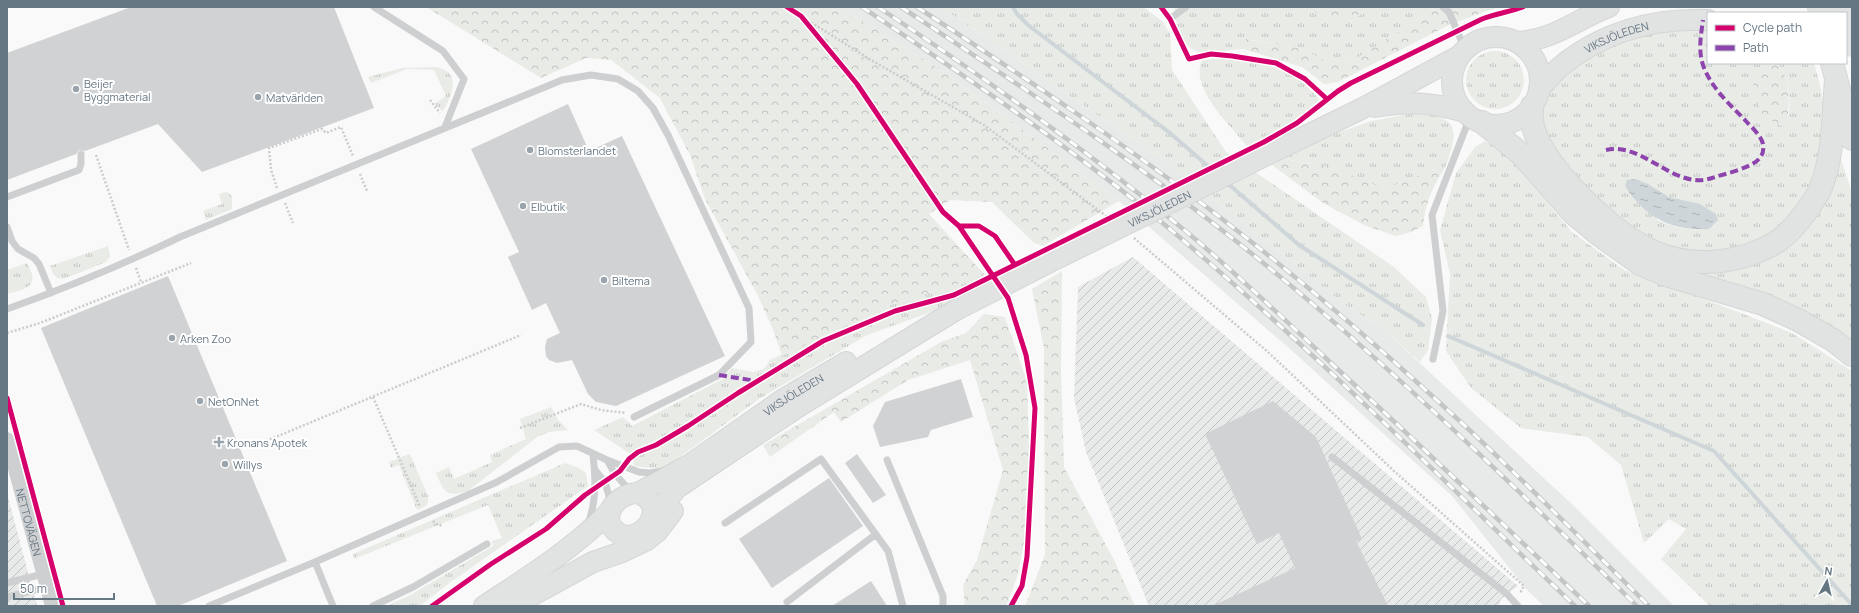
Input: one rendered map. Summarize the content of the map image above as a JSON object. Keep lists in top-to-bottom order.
{
  "streets": {
    "main road": ["VIKSJÖLEDEN"],
    "street": ["NETTOVÄGEN"]
  },
  "places": {
    "other": [
      "Beijer Byggmaterial",
      "Matvärlden",
      "Blomsterlandet",
      "Elbutik",
      "Biltema",
      "Arken Zoo",
      "NetOnNet",
      "Willys"
    ],
    "health": ["Kronans Apotek"]
  },
  "legend": ["Cycle path", "Path"],
  "scale_bar": "50 m",
  "north": "top"
}
